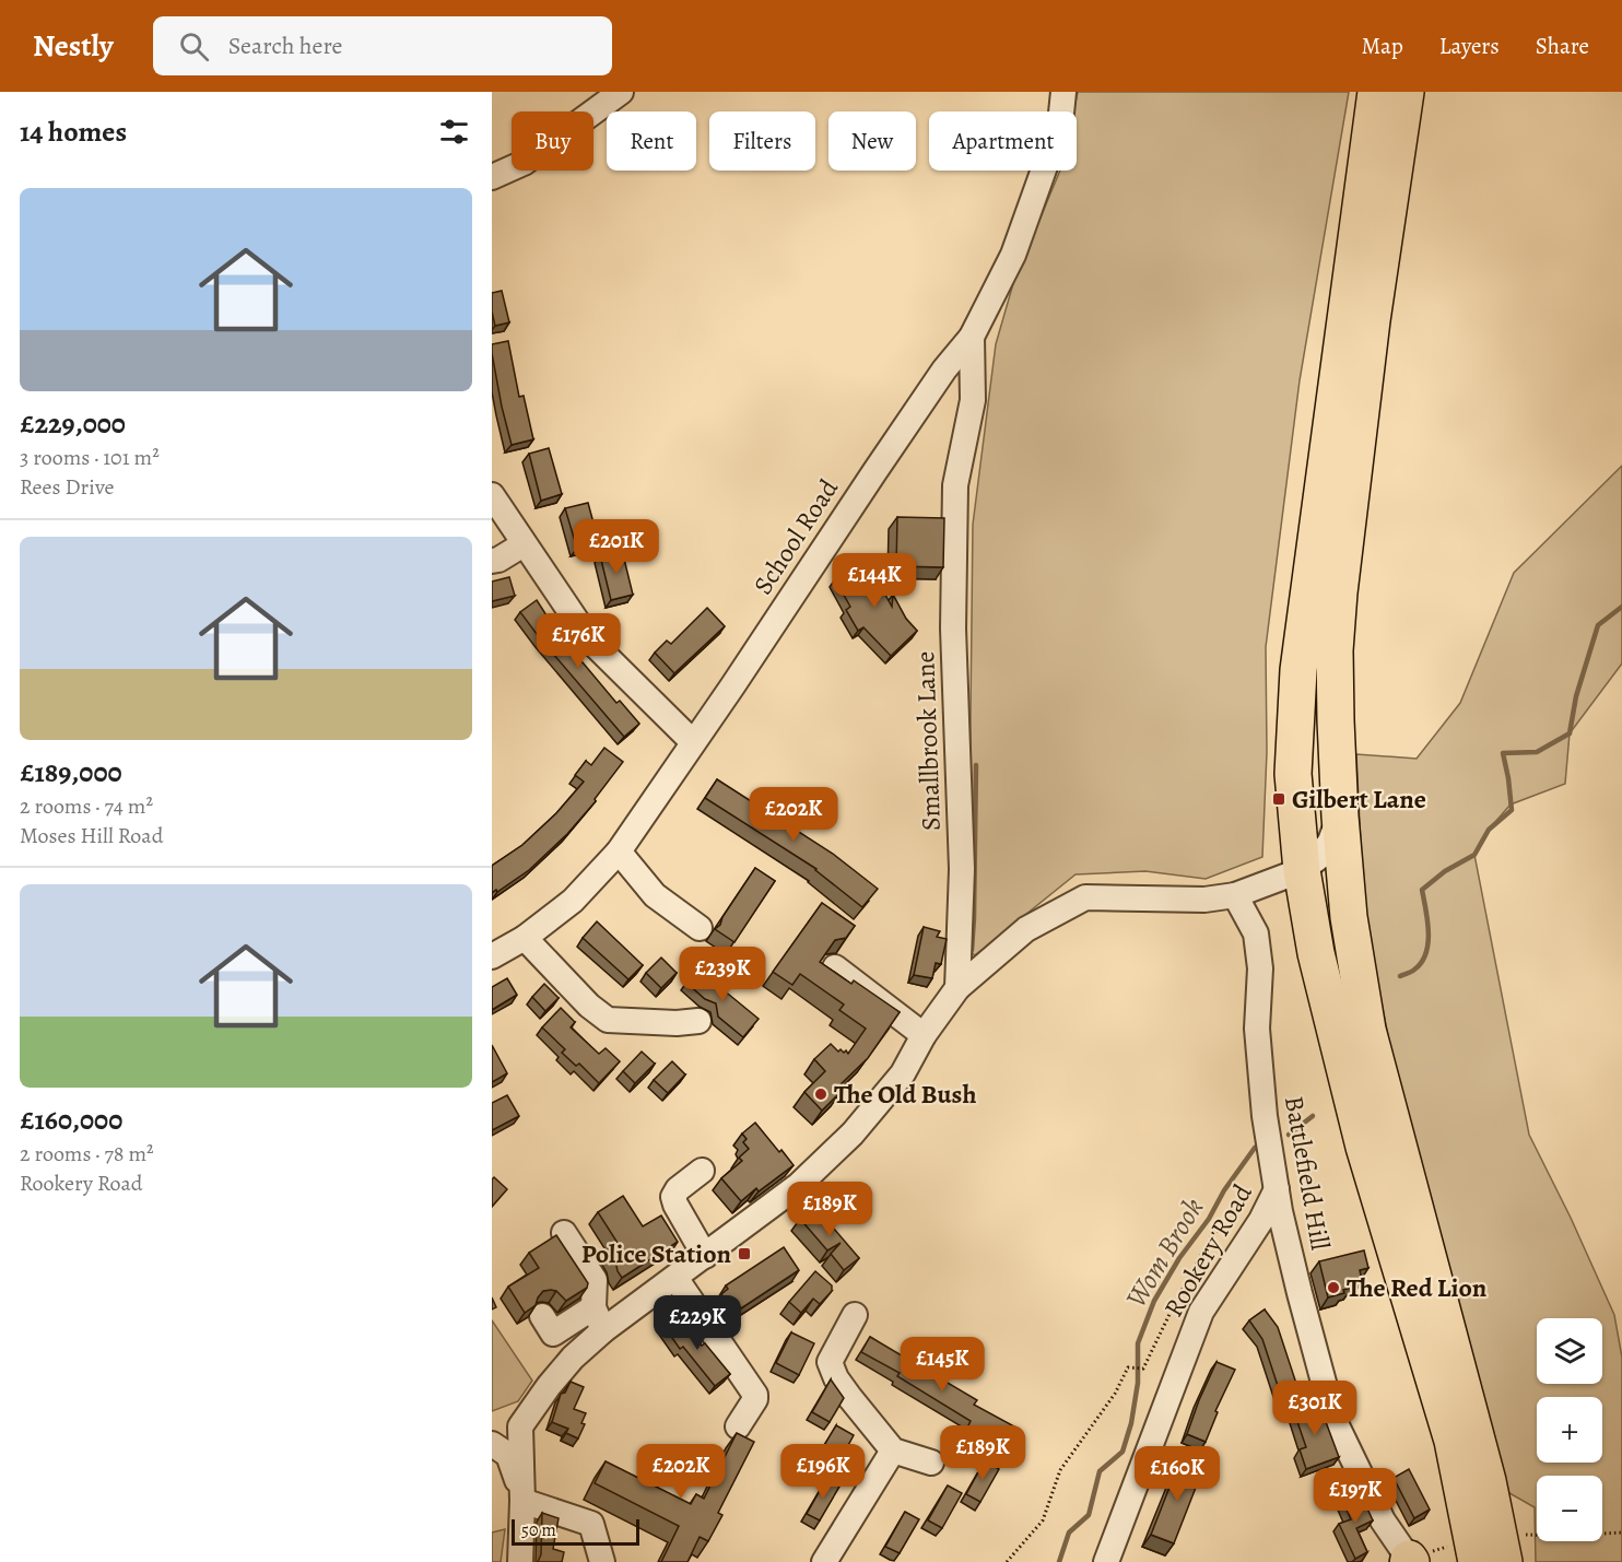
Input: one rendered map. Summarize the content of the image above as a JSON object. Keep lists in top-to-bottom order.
{
  "streets": {
    "street": [
      "School Road",
      "Smallbrook Lane",
      "Battlefield Hill",
      "Rookery Road"
    ]
  },
  "crossings": [
    ["School Road", "Smallbrook Lane"],
    ["Battlefield Hill", "Rookery Road"]
  ],
  "water": ["Wom Brook"],
  "places": {
    "transit": ["Gilbert Lane", "Police Station"],
    "other": ["The Old Bush", "The Red Lion"]
  },
  "scale_bar": "50 m",
  "page": {
    "header": "Nestly",
    "search": "Search here",
    "nav": ["Map", "Layers", "Share"],
    "heading": "14 homes",
    "chip": [
      "Buy",
      "Rent",
      "Filters",
      "New",
      "Apartment"
    ],
    "list": [
      {
        "name": "£229,000",
        "note": "3 rooms · 101 m² · Rees Drive"
      },
      {
        "name": "£189,000",
        "note": "2 rooms · 74 m² · Moses Hill Road"
      },
      {
        "name": "£160,000",
        "note": "2 rooms · 78 m² · Rookery Road"
      }
    ],
    "price": [
      "£201K",
      "£144K",
      "£176K",
      "£202K",
      "£239K",
      "£189K",
      "£229K",
      "£145K",
      "£301K",
      "£189K",
      "£202K",
      "£196K",
      "£160K",
      "£197K"
    ],
    "map_buttons": ["+", "−"],
    "scale": "50 m"
  }
}
